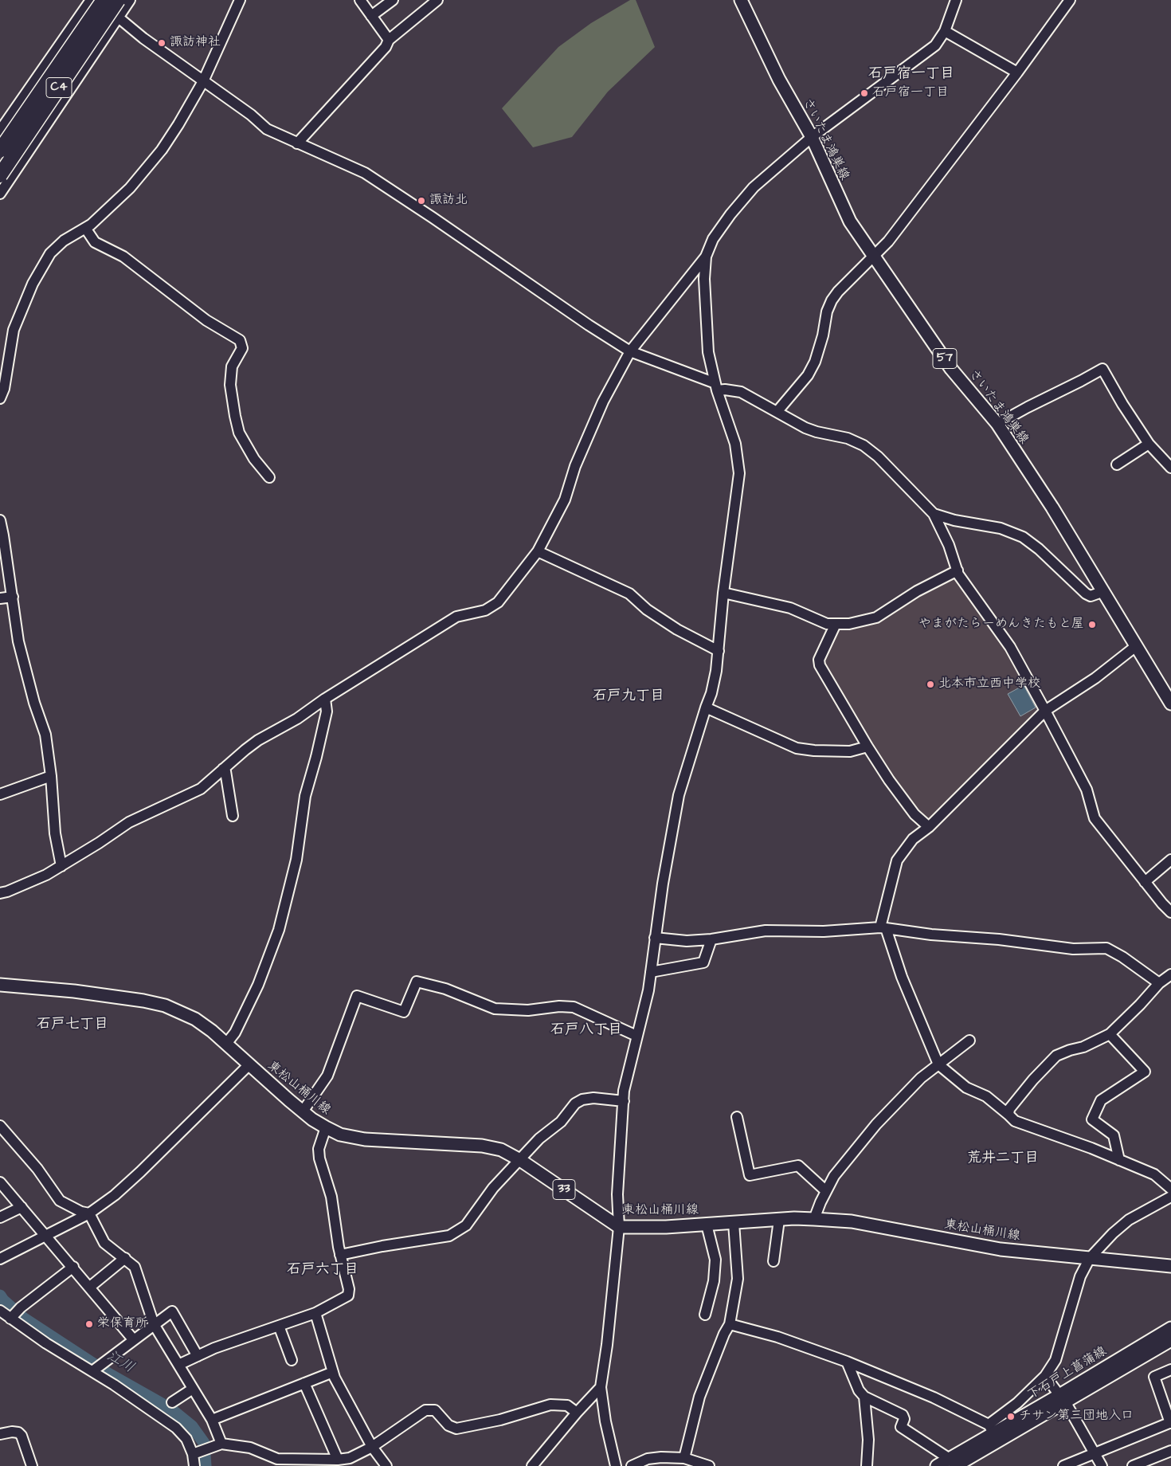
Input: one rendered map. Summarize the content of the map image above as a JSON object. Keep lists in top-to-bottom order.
{
  "streets": {
    "highway": ["C4"],
    "main road": [
      "さいたま鴻巣線",
      "57",
      "東松山桶川線",
      "33",
      "下石戸上菖蒲線"
    ]
  },
  "districts": [
    "石戸宿一丁目",
    "石戸九丁目",
    "石戸七丁目",
    "石戸八丁目",
    "荒井二丁目",
    "石戸六丁目"
  ],
  "water": ["江川"],
  "places": [
    "諏訪神社",
    "石戸宿一丁目",
    "諏訪北",
    "やまがたらーめんきたもと屋",
    "北本市立西中学校",
    "栄保育所",
    "チサン第三団地入口"
  ]
}
